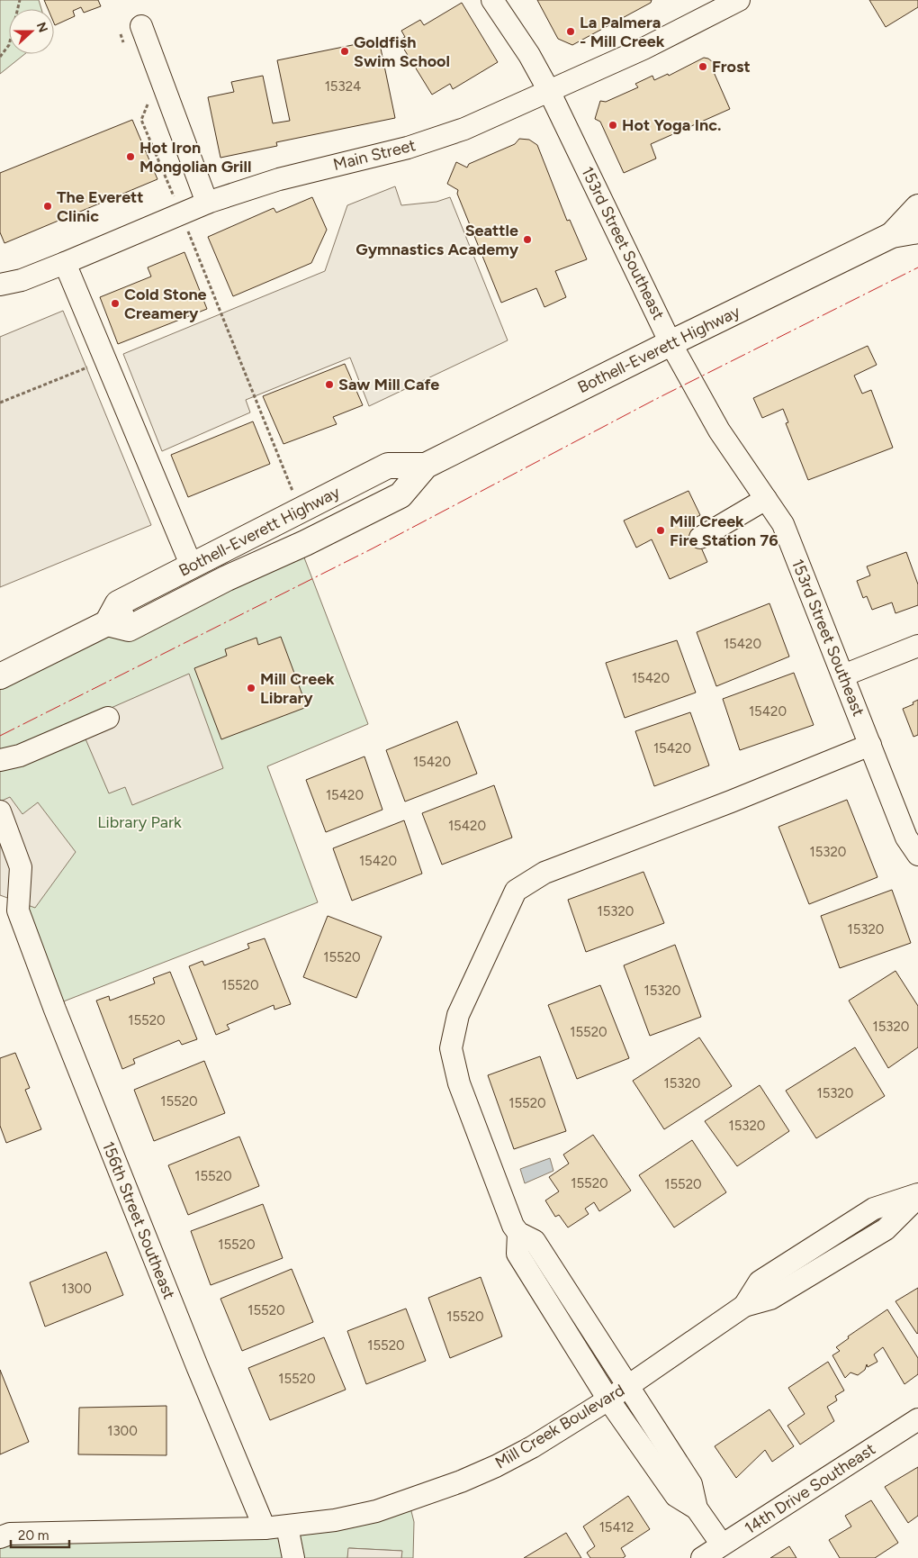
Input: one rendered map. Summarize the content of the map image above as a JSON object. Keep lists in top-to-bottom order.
{
  "streets": {
    "main road": ["Bothell-Everett Highway"],
    "street": [
      "Main Street",
      "153rd Street Southeast",
      "156th Street Southeast",
      "Mill Creek Boulevard",
      "14th Drive Southeast"
    ]
  },
  "crossings": [
    ["Main Street", "153rd Street Southeast"],
    ["153rd Street Southeast", "Bothell-Everett Highway"],
    ["156th Street Southeast", "Mill Creek Boulevard"]
  ],
  "parks": ["Library Park"],
  "places": [
    "La Palmera - Mill Creek",
    "Goldfish Swim School",
    "Frost",
    "Hot Yoga Inc.",
    "Hot Iron Mongolian Grill",
    "The Everett Clinic",
    "Seattle Gymnastics Academy",
    "Cold Stone Creamery",
    "Saw Mill Cafe",
    "Mill Creek Fire Station 76",
    "Mill Creek Library"
  ],
  "house_numbers": [
    "15324",
    "15420",
    "15420",
    "15420",
    "15420",
    "15420",
    "15420",
    "15420",
    "15320",
    "15420",
    "15320",
    "15320",
    "15520",
    "15520",
    "15320",
    "15520",
    "15320",
    "15520",
    "15320",
    "15320",
    "15520",
    "15520",
    "15320",
    "15520",
    "15520",
    "15520",
    "15520",
    "1300",
    "15520",
    "15520",
    "15520",
    "15520",
    "1300",
    "15412"
  ],
  "scale_bar": "20 m",
  "north": "right"
}
